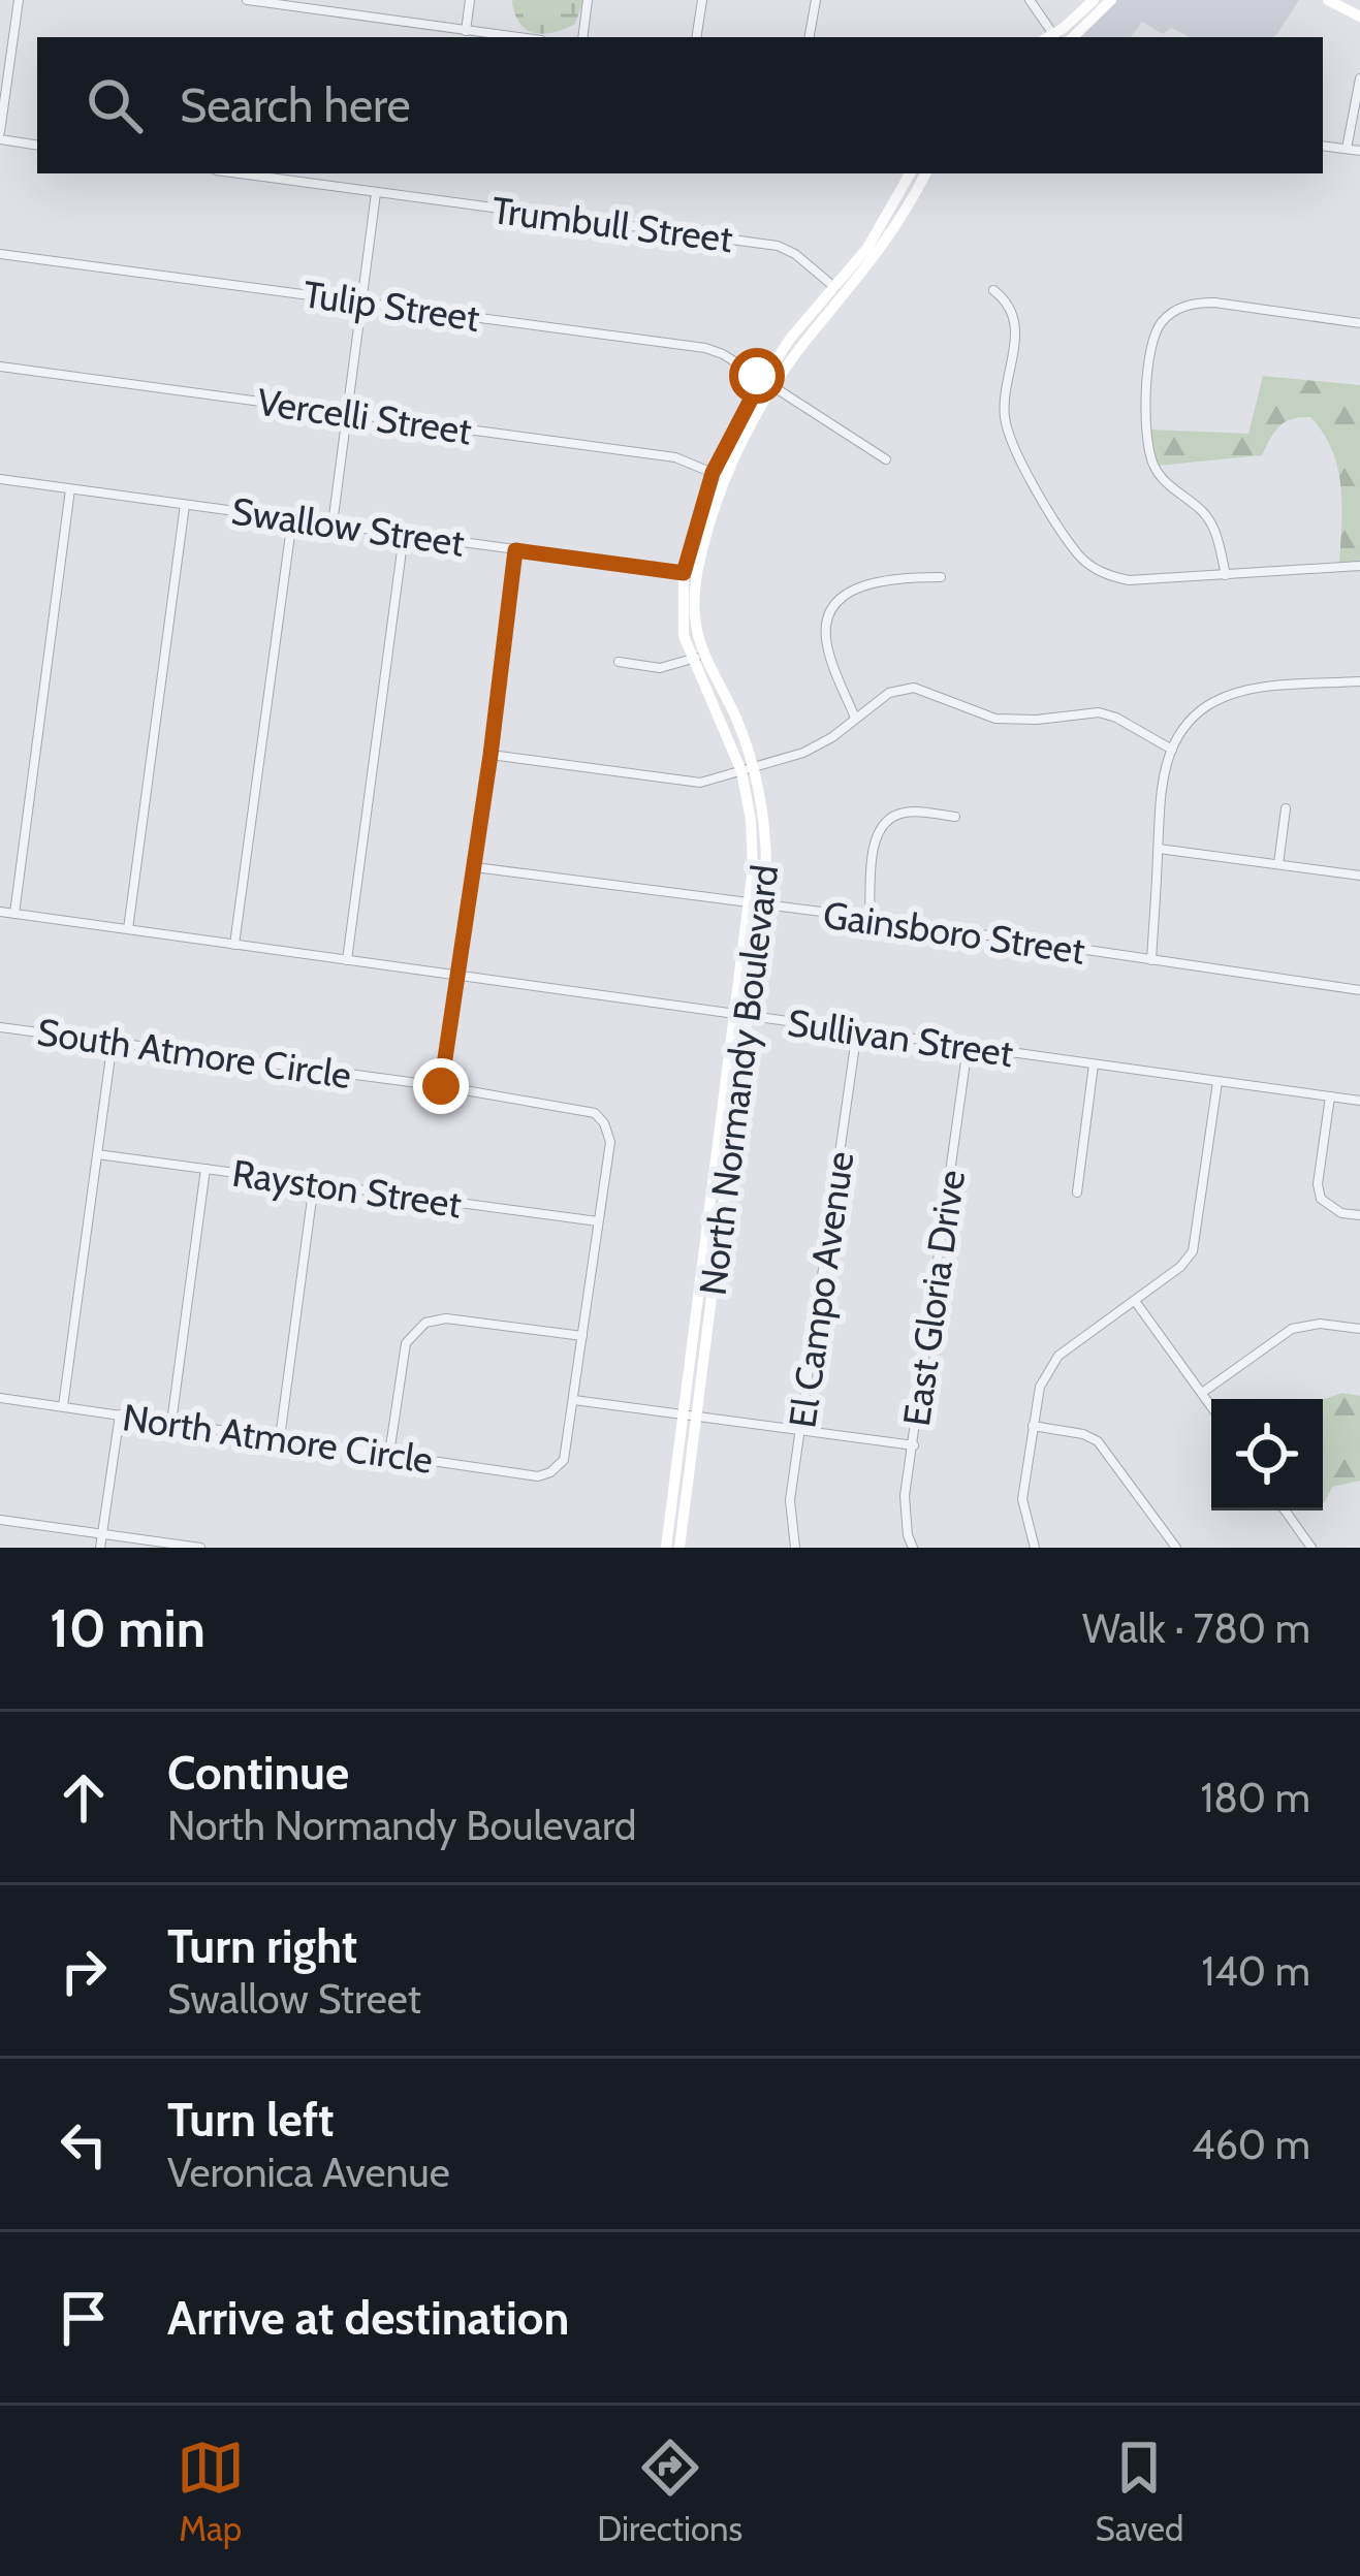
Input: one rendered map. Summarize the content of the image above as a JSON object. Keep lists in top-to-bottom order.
{
  "streets": {
    "street": [
      "Trumbull Street",
      "Tulip Street",
      "Vercelli Street",
      "Swallow Street",
      "Gainsboro Street",
      "Sullivan Street",
      "South Atmore Circle",
      "North Normandy Boulevard",
      "Rayston Street",
      "El Campo Avenue",
      "East Gloria Drive",
      "North Atmore Circle"
    ]
  },
  "crossings": [
    ["Trumbull Street", "North Normandy Boulevard"],
    ["Tulip Street", "North Normandy Boulevard"],
    ["Vercelli Street", "North Normandy Boulevard"],
    ["Swallow Street", "North Normandy Boulevard"],
    ["Gainsboro Street", "North Normandy Boulevard"],
    ["Sullivan Street", "North Normandy Boulevard"],
    ["Sullivan Street", "El Campo Avenue"],
    ["Sullivan Street", "East Gloria Drive"],
    ["South Atmore Circle", "Rayston Street"]
  ],
  "page": {
    "search": "Search here",
    "heading": ["10 min", "Walk · 780 m"],
    "list": [
      ["Continue", "North Normandy Boulevard", "180 m"],
      ["Turn right", "Swallow Street", "140 m"],
      ["Turn left", "Veronica Avenue", "460 m"],
      "Arrive at destination"
    ],
    "nav": ["Map", "Directions", "Saved"]
  }
}
